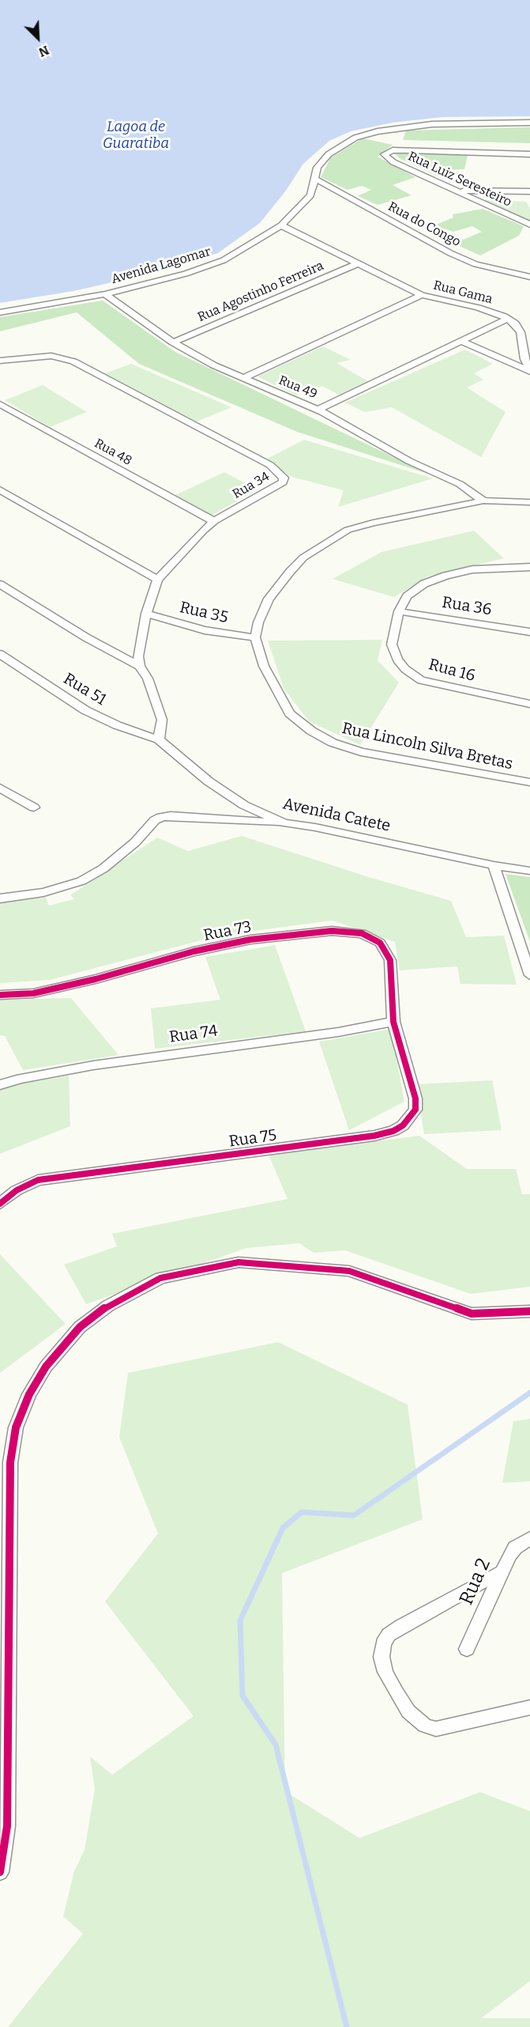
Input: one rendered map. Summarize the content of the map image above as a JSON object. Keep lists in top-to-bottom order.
{
  "streets": {
    "street": [
      "Rua Luiz Seresteiro",
      "Rua do Congo",
      "Avenida Lagomar",
      "Rua Agostinho Ferreira",
      "Rua Gama",
      "Rua 49",
      "Rua 48",
      "Rua 34",
      "Rua 36",
      "Rua 35",
      "Rua 16",
      "Rua 51",
      "Rua Lincoln Silva Bretas",
      "Avenida Catete",
      "Rua 73",
      "Rua 74",
      "Rua 75",
      "Rua 2"
    ]
  },
  "crossings": [
    ["Rua do Congo", "Avenida Lagomar"],
    ["Avenida Lagomar", "Rua Gama"],
    ["Avenida Lagomar", "Rua 49"],
    ["Rua Agostinho Ferreira", "Rua Gama"],
    ["Rua Agostinho Ferreira", "Rua 49"],
    ["Rua 48", "Rua 34"],
    ["Rua 34", "Rua 35"],
    ["Rua 34", "Rua 51"],
    ["Rua 34", "Avenida Catete"],
    ["Rua 36", "Rua 16"],
    ["Rua 35", "Rua Lincoln Silva Bretas"],
    ["Rua 51", "Avenida Catete"],
    ["Rua 73", "Rua 74"],
    ["Rua 73", "Rua 75"],
    ["Rua 74", "Rua 75"]
  ],
  "water": ["Lagoa de Guaratiba"],
  "north": "bottom right"
}
